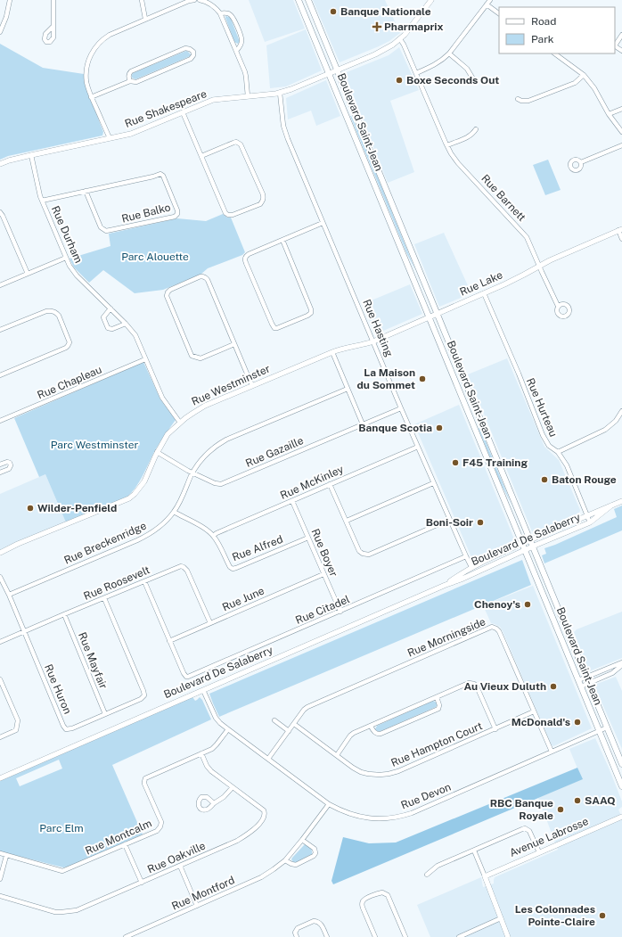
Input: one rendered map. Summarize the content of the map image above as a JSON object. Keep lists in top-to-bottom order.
{
  "streets": {
    "main road": ["Boulevard Saint-Jean"],
    "street": [
      "Rue Shakespeare",
      "Rue Barnett",
      "Rue Balko",
      "Rue Durham",
      "Rue Lake",
      "Rue Hasting",
      "Rue Chapleau",
      "Rue Westminster",
      "Rue Hurteau",
      "Rue Gazaille",
      "Rue McKinley",
      "Boulevard De Salaberry",
      "Rue Breckenridge",
      "Rue Alfred",
      "Rue Boyer",
      "Rue Roosevelt",
      "Rue June",
      "Rue Citadel",
      "Rue Morningside",
      "Rue Mayfair",
      "Rue Huron",
      "Rue Hampton Court",
      "Rue Devon",
      "Rue Montcalm",
      "Avenue Labrosse",
      "Rue Oakville",
      "Rue Montford"
    ]
  },
  "crossings": [
    ["Rue Shakespeare", "Boulevard Saint-Jean"],
    ["Rue Shakespeare", "Rue Barnett"],
    ["Rue Shakespeare", "Rue Durham"],
    ["Rue Shakespeare", "Rue Hasting"],
    ["Boulevard Saint-Jean", "Rue Lake"],
    ["Boulevard Saint-Jean", "Rue Westminster"],
    ["Boulevard Saint-Jean", "Boulevard De Salaberry"],
    ["Boulevard Saint-Jean", "Rue Devon"],
    ["Rue Barnett", "Rue Lake"],
    ["Rue Balko", "Rue Durham"],
    ["Rue Durham", "Rue Chapleau"],
    ["Rue Durham", "Rue Westminster"],
    ["Rue Lake", "Rue Westminster"],
    ["Rue Lake", "Rue Hurteau"],
    ["Rue Hasting", "Rue Westminster"],
    ["Rue Hasting", "Rue Gazaille"],
    ["Rue Hasting", "Rue McKinley"],
    ["Rue Hasting", "Boulevard De Salaberry"],
    ["Rue Hasting", "Rue Citadel"],
    ["Rue Westminster", "Rue Gazaille"],
    ["Rue Hurteau", "Boulevard De Salaberry"],
    ["Rue Gazaille", "Rue Breckenridge"],
    ["Rue McKinley", "Rue Alfred"],
    ["Rue McKinley", "Rue Boyer"],
    ["Boulevard De Salaberry", "Rue Devon"],
    ["Rue Breckenridge", "Rue Alfred"],
    ["Rue Breckenridge", "Rue Huron"],
    ["Rue Alfred", "Rue Boyer"],
    ["Rue Boyer", "Rue June"],
    ["Rue Boyer", "Rue Citadel"],
    ["Rue Roosevelt", "Rue June"],
    ["Rue Roosevelt", "Rue Mayfair"],
    ["Rue Roosevelt", "Rue Huron"],
    ["Rue June", "Rue Citadel"],
    ["Rue Morningside", "Rue Hampton Court"],
    ["Rue Morningside", "Rue Devon"],
    ["Rue Mayfair", "Rue Huron"],
    ["Rue Devon", "Rue Montcalm"],
    ["Rue Devon", "Rue Montford"],
    ["Rue Montcalm", "Rue Oakville"]
  ],
  "parks": ["Parc Alouette", "Parc Westminster", "Parc Elm"],
  "places": {
    "other": [
      "Banque Nationale",
      "Boxe Seconds Out",
      "La Maison du Sommet",
      "Banque Scotia",
      "F45 Training",
      "Baton Rouge",
      "Wilder-Penfield",
      "Boni-Soir",
      "Chenoy's",
      "Au Vieux Duluth",
      "McDonald's",
      "SAAQ",
      "RBC Banque Royale",
      "Les Colonnades Pointe-Claire"
    ],
    "health": ["Pharmaprix"]
  },
  "legend": ["Road", "Park"]
}
